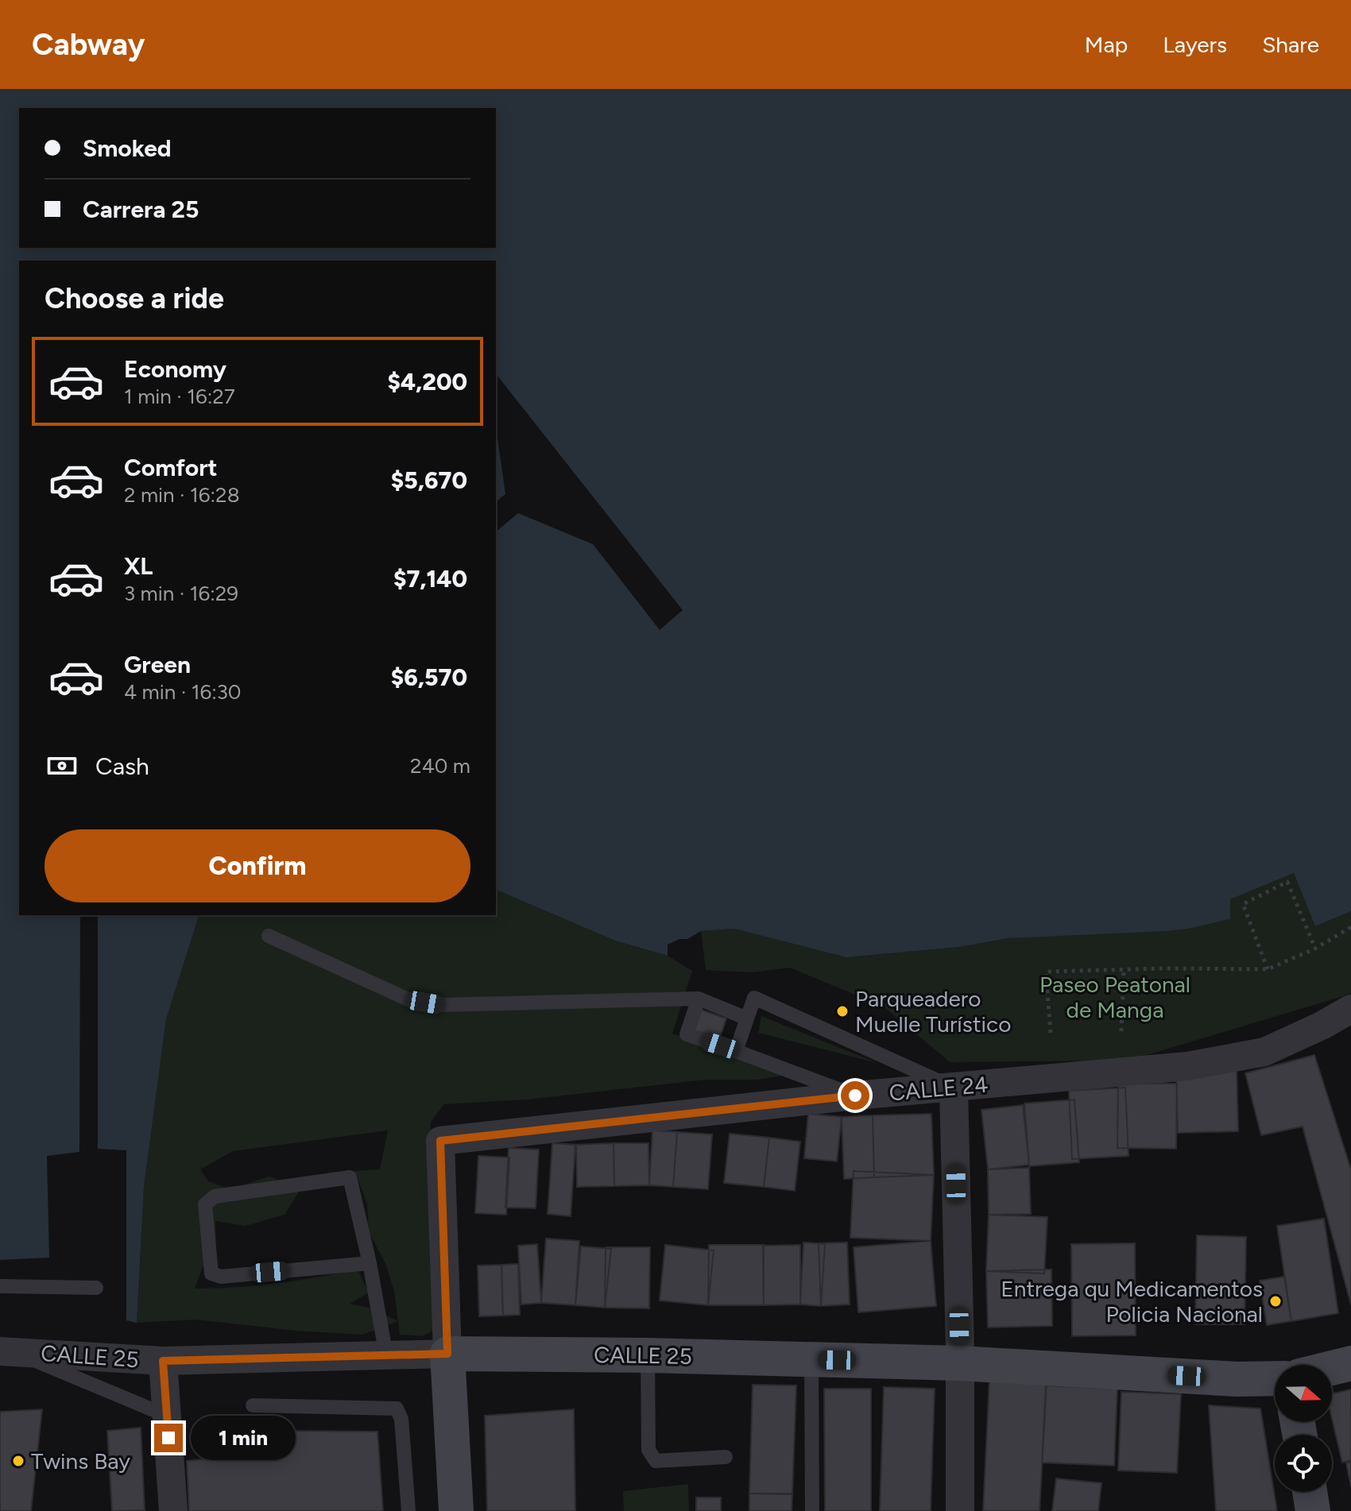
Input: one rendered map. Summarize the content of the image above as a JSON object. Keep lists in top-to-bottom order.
{
  "streets": {
    "main road": ["CALLE 25"],
    "street": ["CALLE 24"]
  },
  "crossings": [
    ["CALLE 24", "CALLE 25"]
  ],
  "parks": ["Paseo Peatonal de Manga"],
  "places": ["Parqueadero Muelle Turístico", "Entrega qu Medicamentos Policia Nacional", "Twins Bay"],
  "north": "right",
  "page": {
    "header": "Cabway",
    "nav": ["Map", "Layers", "Share"],
    "banner": ["Smoked", "Carrera 25"],
    "heading": "Choose a ride",
    "list": [
      {
        "name": "Economy",
        "note": "1 min · 16:27",
        "value": "$4,200"
      },
      {
        "name": "Comfort",
        "note": "2 min · 16:28",
        "value": "$5,670"
      },
      {
        "name": "XL",
        "note": "3 min · 16:29",
        "value": "$7,140"
      },
      {
        "name": "Green",
        "note": "4 min · 16:30",
        "value": "$6,570"
      }
    ],
    "pay": ["Cash", "240 m"],
    "buttons": "Confirm",
    "bubble": "1 min"
  }
}
